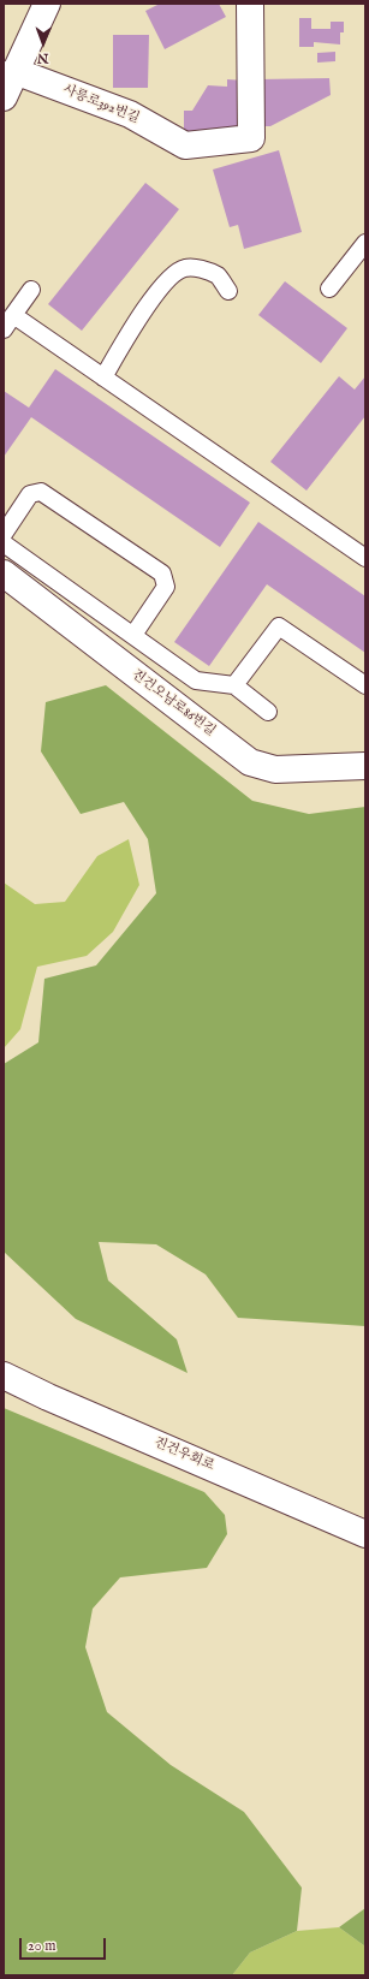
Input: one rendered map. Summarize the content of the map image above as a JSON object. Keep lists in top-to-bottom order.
{
  "streets": {
    "street": ["사릉로392번길", "진건오남로86번길", "진건우회로"]
  },
  "scale_bar": "20 m",
  "north": "bottom"
}
